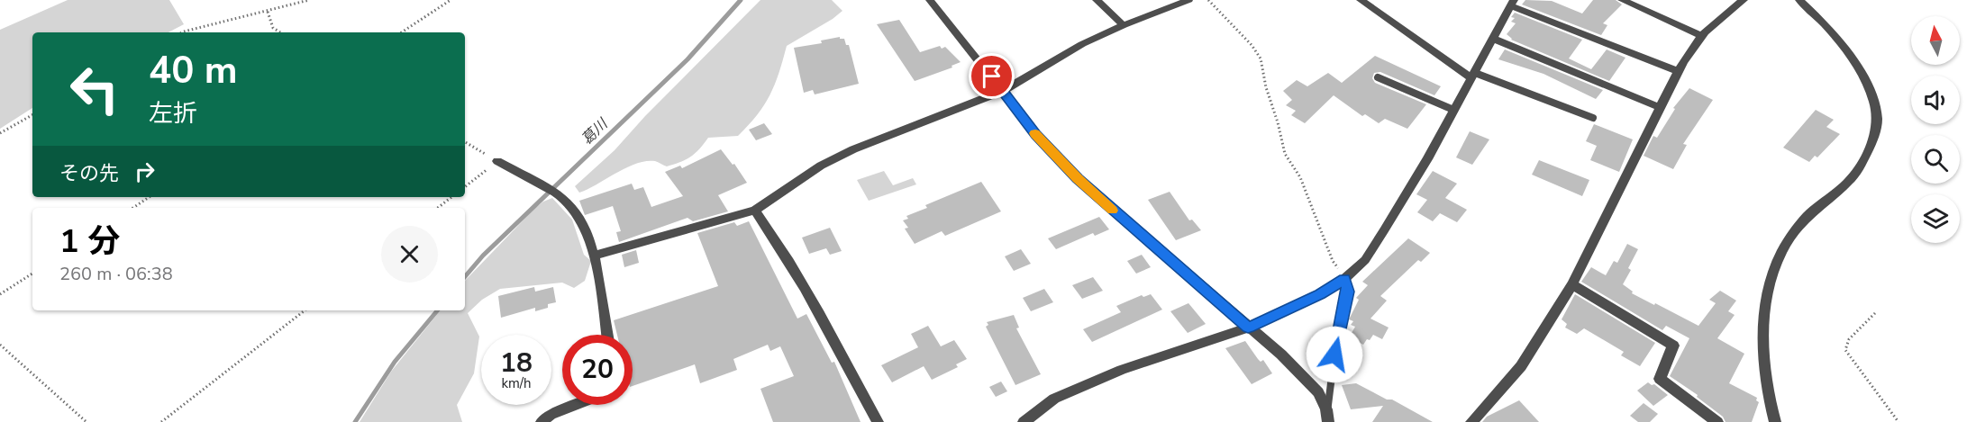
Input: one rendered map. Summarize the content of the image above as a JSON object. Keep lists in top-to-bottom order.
{
  "water": ["葛川"],
  "north": "top",
  "page": {
    "turn": ["40 m", "左折"],
    "then": "その先",
    "heading": ["1 分", "260 m · 06:38"],
    "speed": "18 km/h",
    "limit": "20"
  }
}
